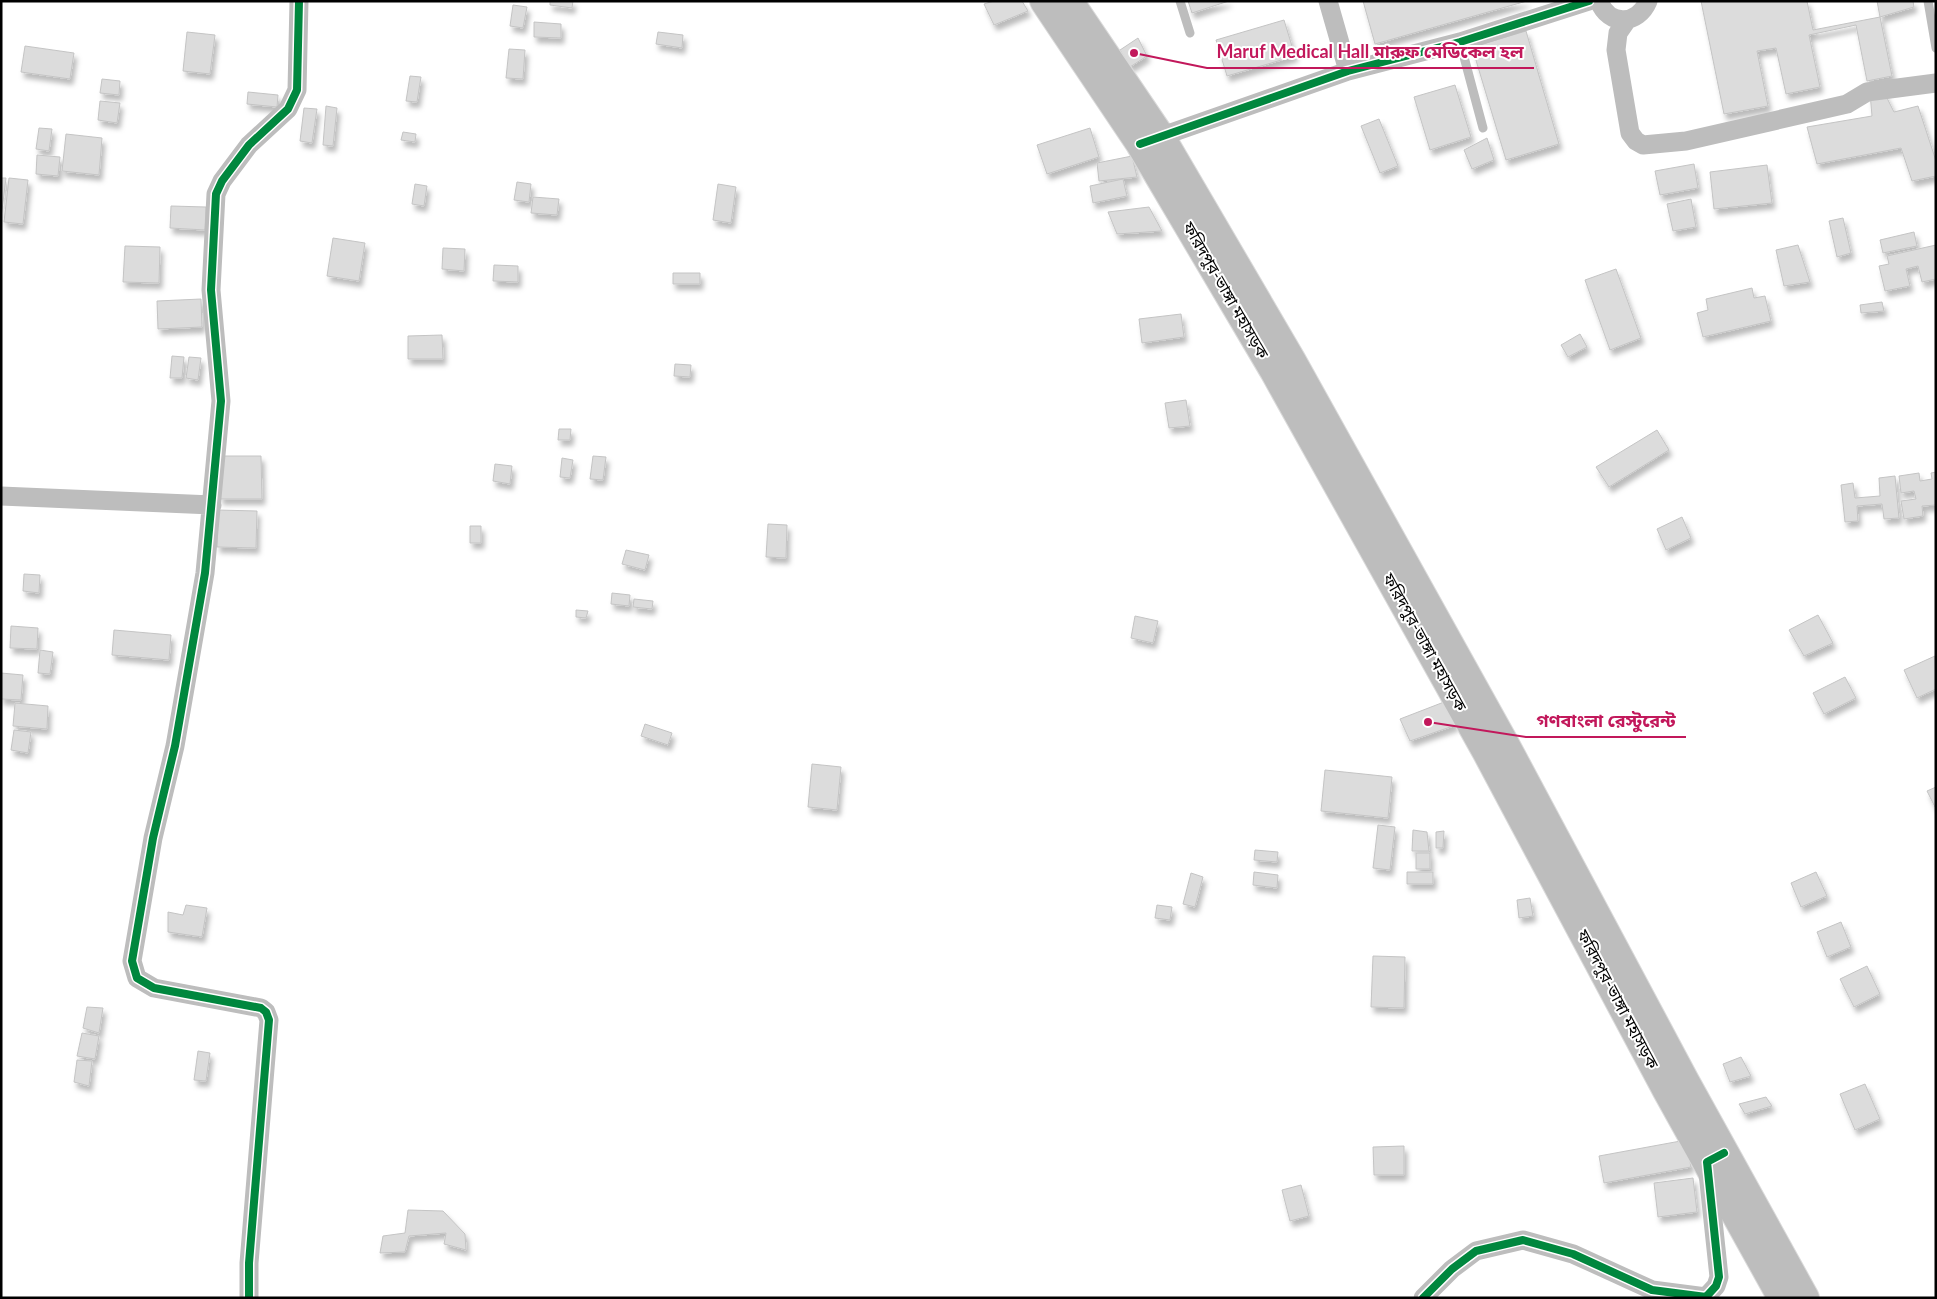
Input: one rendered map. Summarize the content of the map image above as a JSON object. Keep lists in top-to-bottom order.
{
  "streets": {
    "highway": ["ফরিদপুর-ভাঙ্গা মহাসড়ক"]
  },
  "places": ["Maruf Medical Hall মারুফ মেডিকেল হল", "গণবাংলা রেস্টুরেন্ট"]
}
